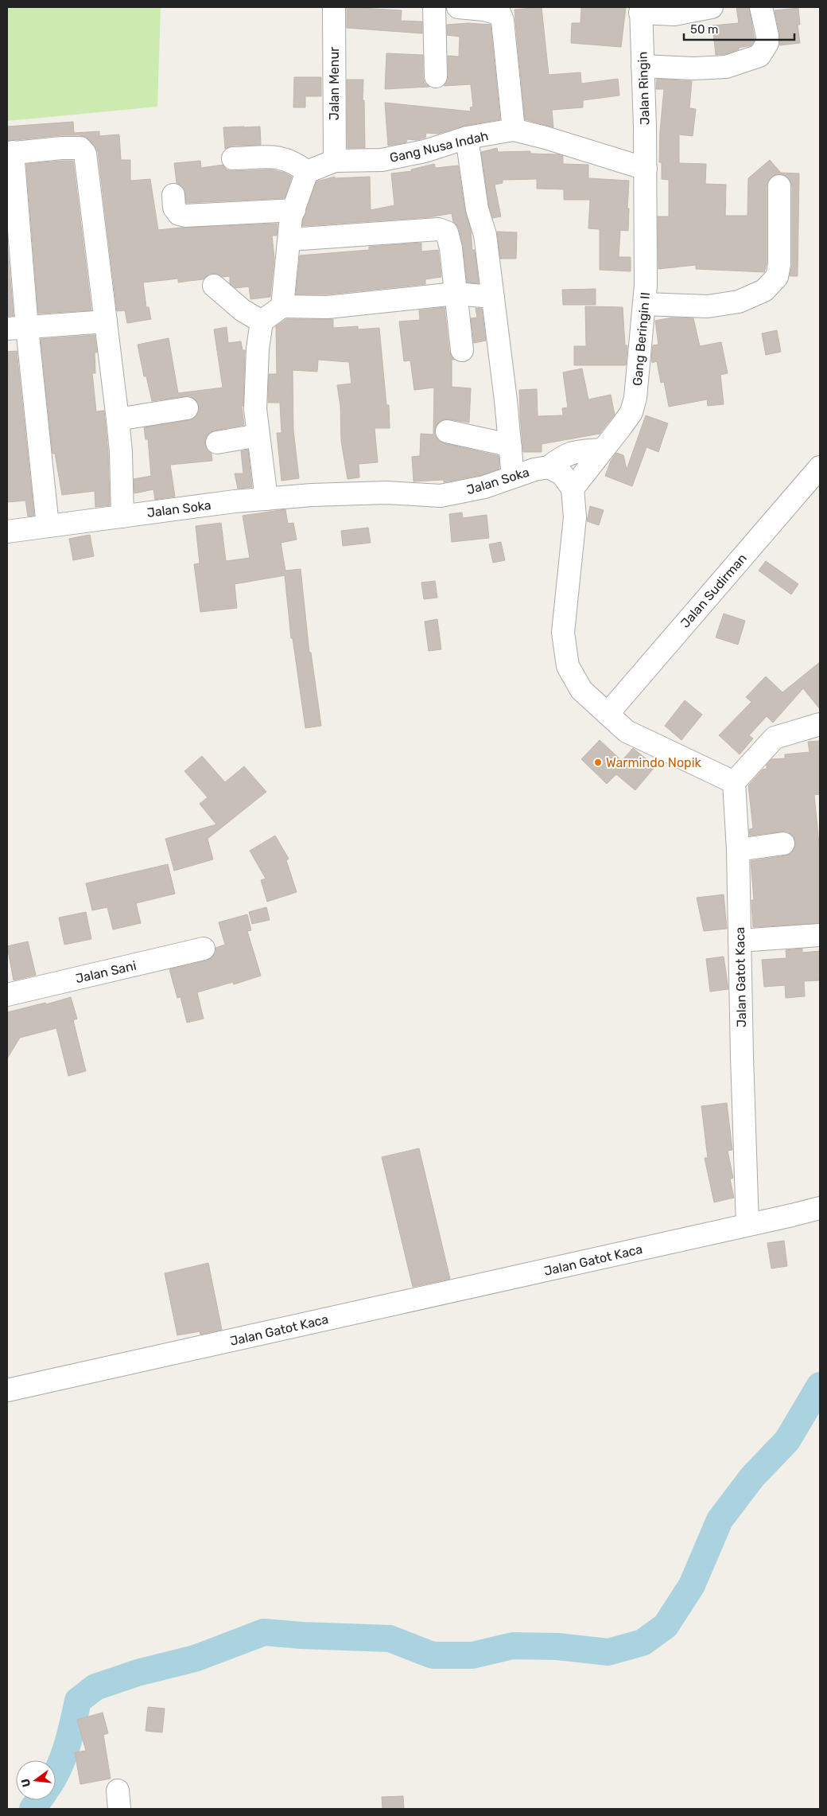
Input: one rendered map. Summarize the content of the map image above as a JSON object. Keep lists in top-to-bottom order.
{
  "streets": {
    "street": [
      "Jalan Menur",
      "Jalan Ringin",
      "Gang Nusa Indah",
      "Gang Beringin II",
      "Jalan Soka",
      "Jalan Sudirman",
      "Jalan Sani",
      "Jalan Gatot Kaca"
    ]
  },
  "crossings": [
    ["Jalan Menur", "Gang Nusa Indah"],
    ["Jalan Ringin", "Gang Nusa Indah"],
    ["Jalan Ringin", "Gang Beringin II"],
    ["Gang Nusa Indah", "Gang Beringin II"]
  ],
  "places": ["Warmindo Nopik"],
  "scale_bar": "50 m",
  "north": "left"
}
